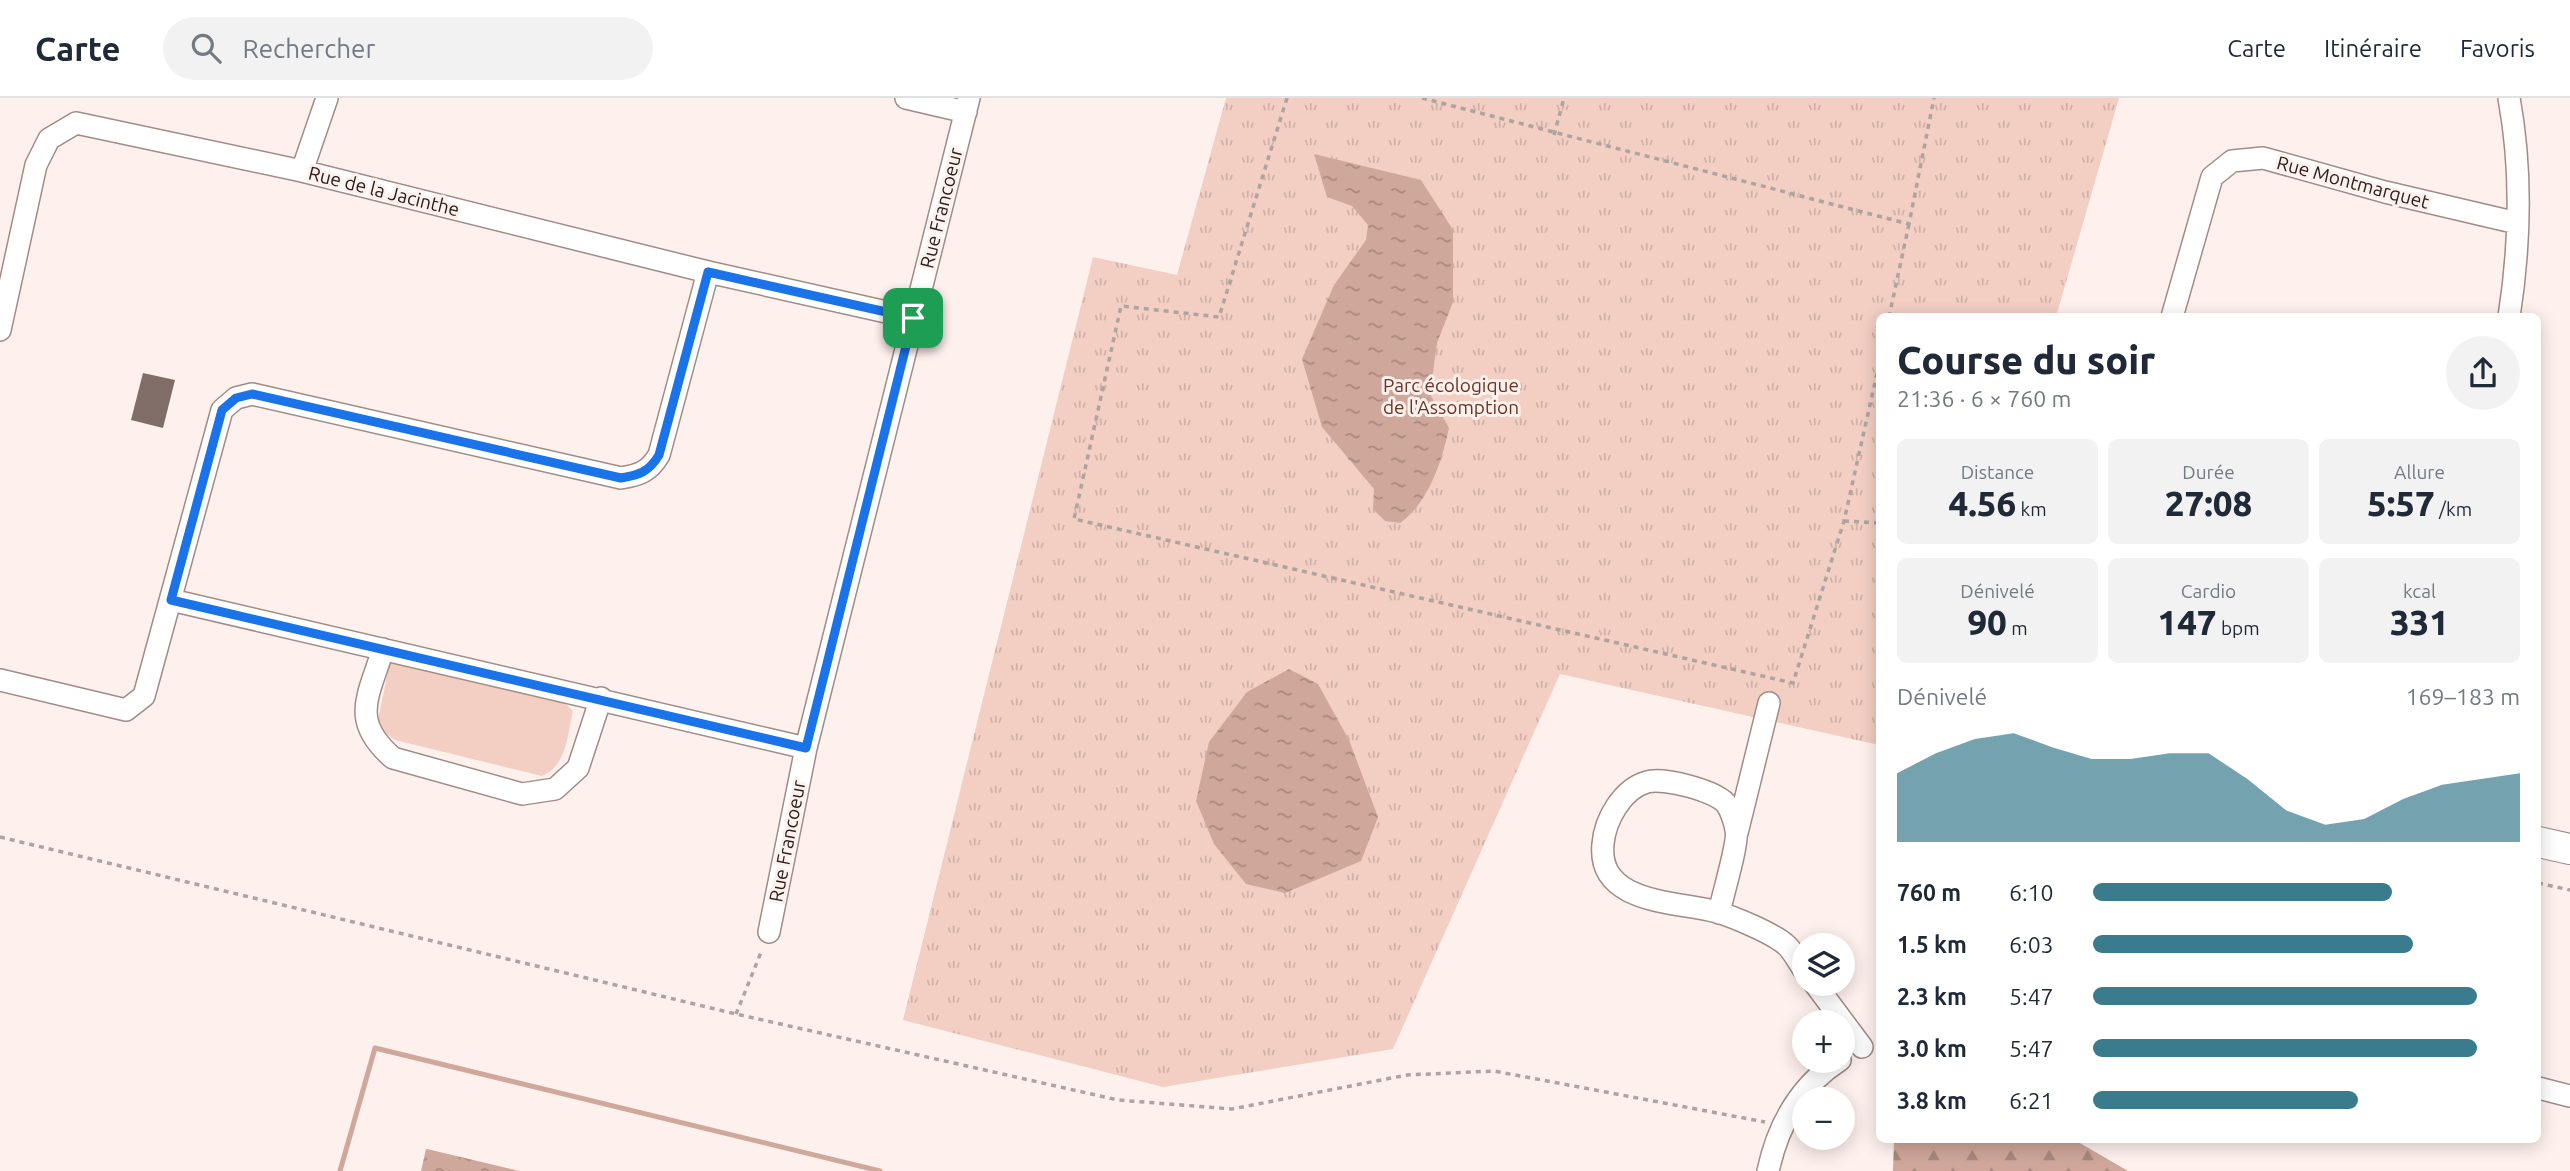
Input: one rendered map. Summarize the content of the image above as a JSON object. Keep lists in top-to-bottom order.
{
  "streets": {
    "street": ["Rue Montmarquet", "Rue de la Jacinthe", "Rue Francoeur"]
  },
  "crossings": [
    ["Rue de la Jacinthe", "Rue Francoeur"]
  ],
  "parks": ["Parc écologique de l'Assomption"],
  "page": {
    "header": "Carte",
    "search": "Rechercher",
    "nav": ["Carte", "Itinéraire", "Favoris"],
    "heading": ["Course du soir", "21:36 · 6 × 760 m"],
    "stats": [
      ["Distance", "4.56 km"],
      ["Durée", "27:08"],
      ["Allure", "5:57 /km"],
      ["Dénivelé", "90 m"],
      ["Cardio", "147 bpm"],
      ["kcal", "331"]
    ],
    "chart": ["Dénivelé", "169–183 m"],
    "list": [
      {
        "name": "760 m",
        "note": "6:10"
      },
      {
        "name": "1.5 km",
        "note": "6:03"
      },
      {
        "name": "2.3 km",
        "note": "5:47"
      },
      {
        "name": "3.0 km",
        "note": "5:47"
      },
      {
        "name": "3.8 km",
        "note": "6:21"
      }
    ],
    "map_buttons": ["+", "−"]
  }
}
